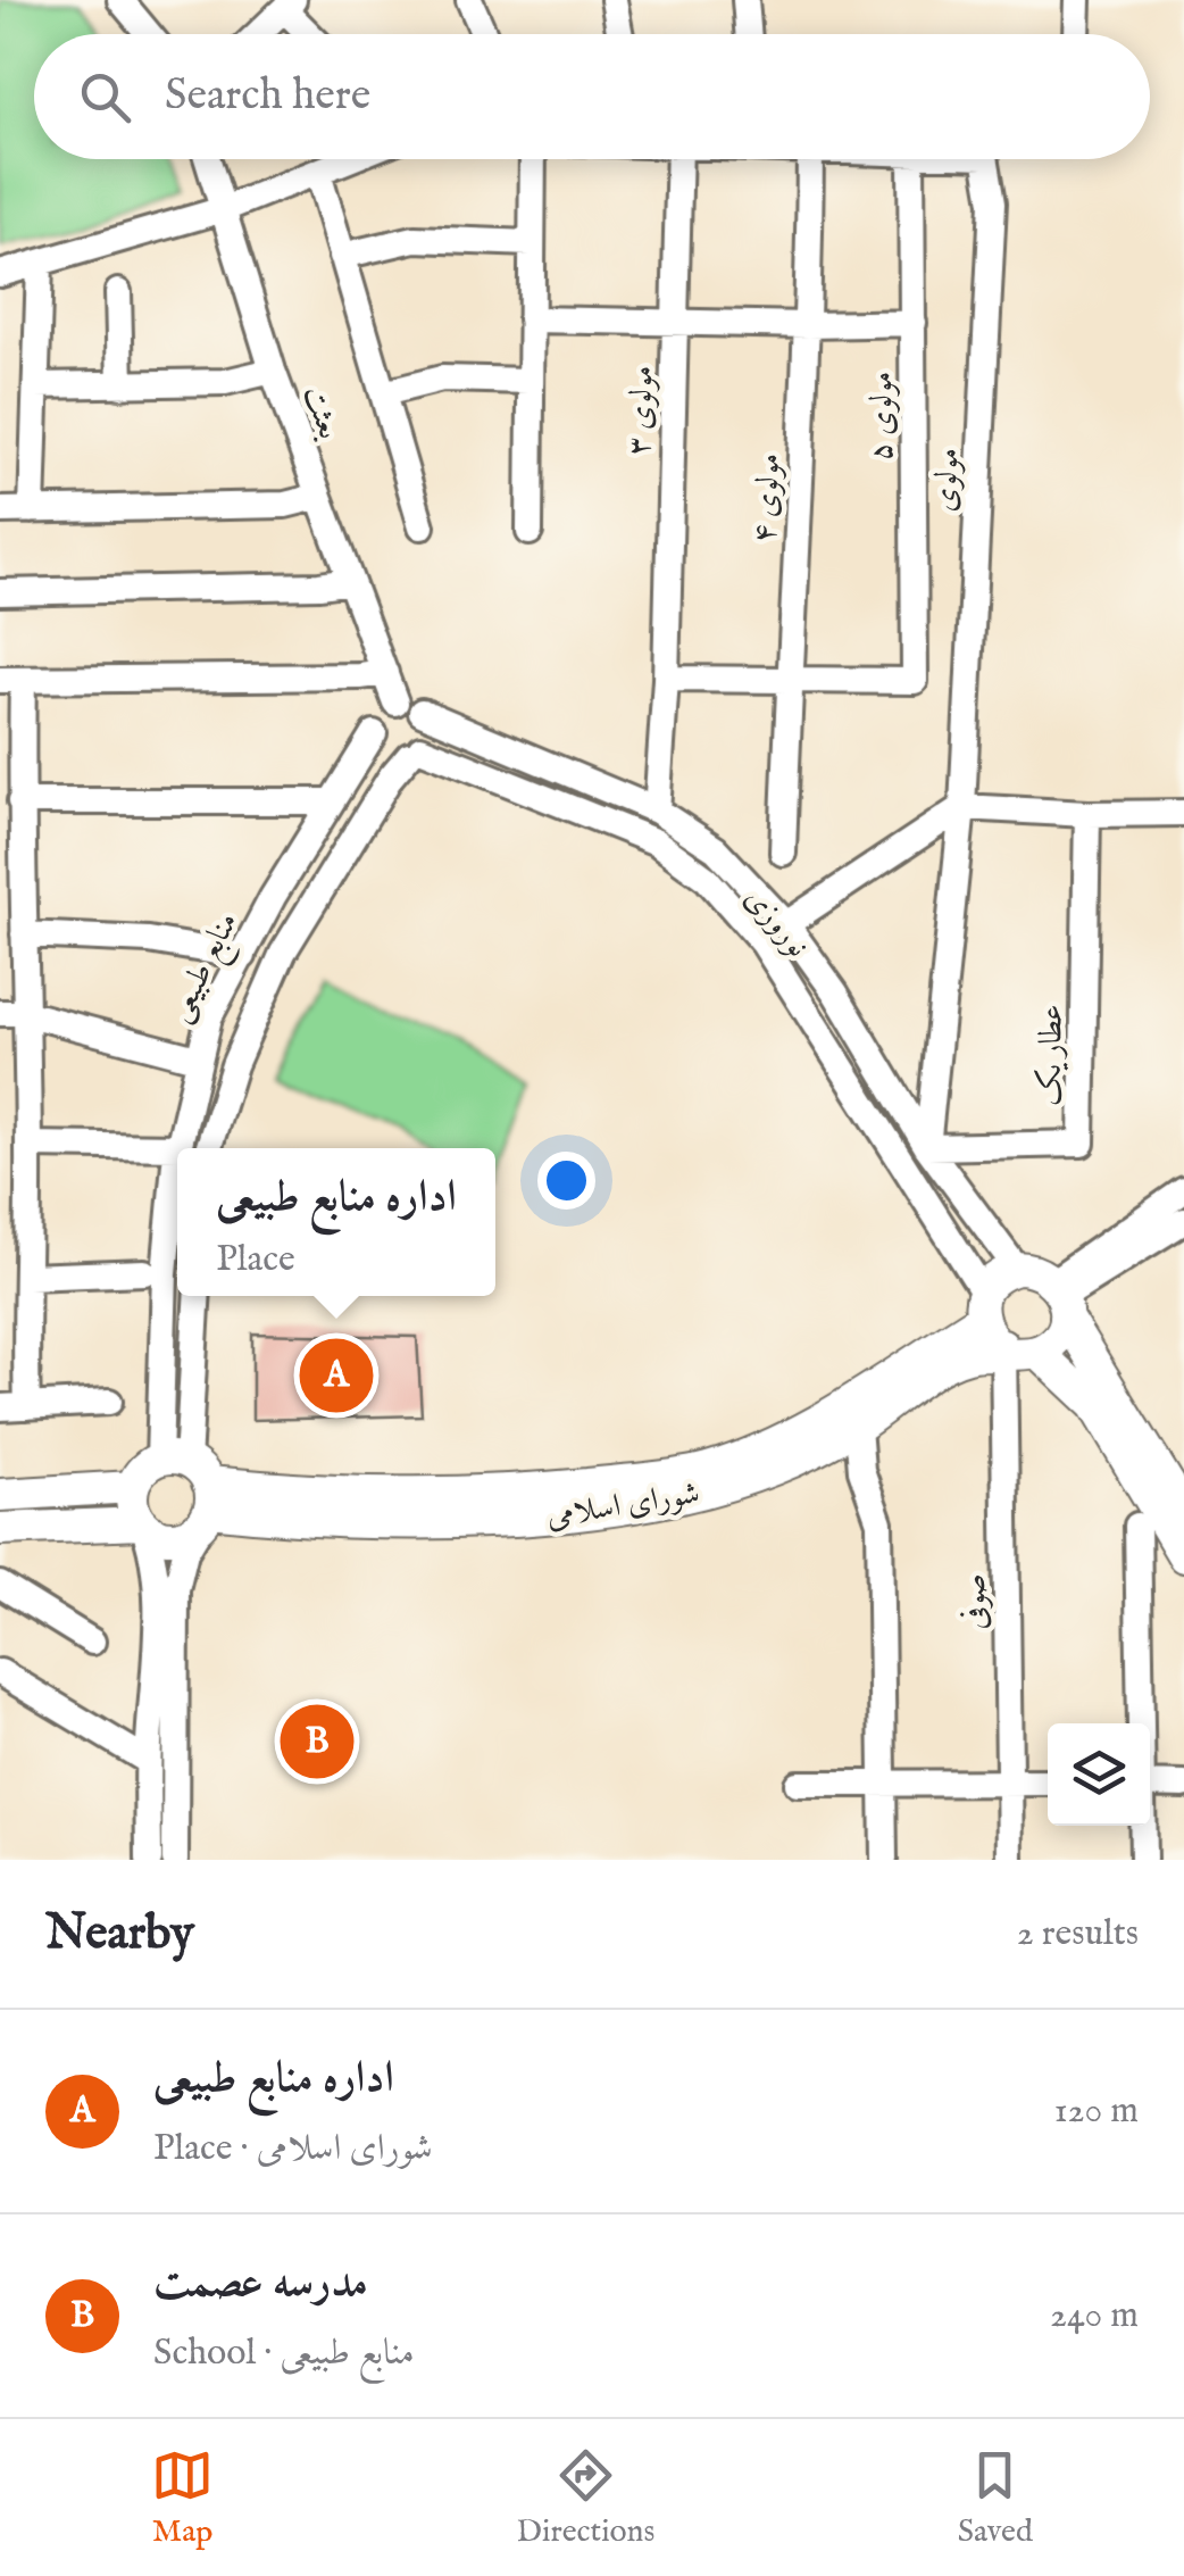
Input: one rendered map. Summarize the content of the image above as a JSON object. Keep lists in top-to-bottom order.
{
  "streets": {
    "main road": ["شورای اسلامی"],
    "street": [
      "مولوی ۳",
      "بعثت",
      "مولوی ۵",
      "مولوی",
      "مولوی ۴",
      "نوروزی",
      "منابع طبیعی",
      "عطار یک",
      "صوفی"
    ]
  },
  "crossings": [
    ["مولوی ۳", "نوروزی"],
    ["بعثت", "نوروزی"],
    ["بعثت", "منابع طبیعی"],
    ["مولوی ۵", "مولوی ۴"],
    ["مولوی", "نوروزی"],
    ["مولوی", "عطار یک"],
    ["نوروزی", "منابع طبیعی"],
    ["نوروزی", "عطار یک"],
    ["نوروزی", "شورای اسلامی"],
    ["نوروزی", "صوفی"],
    ["منابع طبیعی", "شورای اسلامی"],
    ["شورای اسلامی", "صوفی"]
  ],
  "page": {
    "search": "Search here",
    "popup": ["اداره منابع طبیعی", "Place"],
    "pins": ["A", "B"],
    "heading": ["Nearby", "2 results"],
    "list": [
      {
        "mark": "A",
        "name": "اداره منابع طبیعی",
        "note": "Place · شورای اسلامی",
        "value": "120 m"
      },
      {
        "mark": "B",
        "name": "مدرسه عصمت",
        "note": "School · منابع طبیعی",
        "value": "240 m"
      }
    ],
    "nav": ["Map", "Directions", "Saved"]
  }
}
